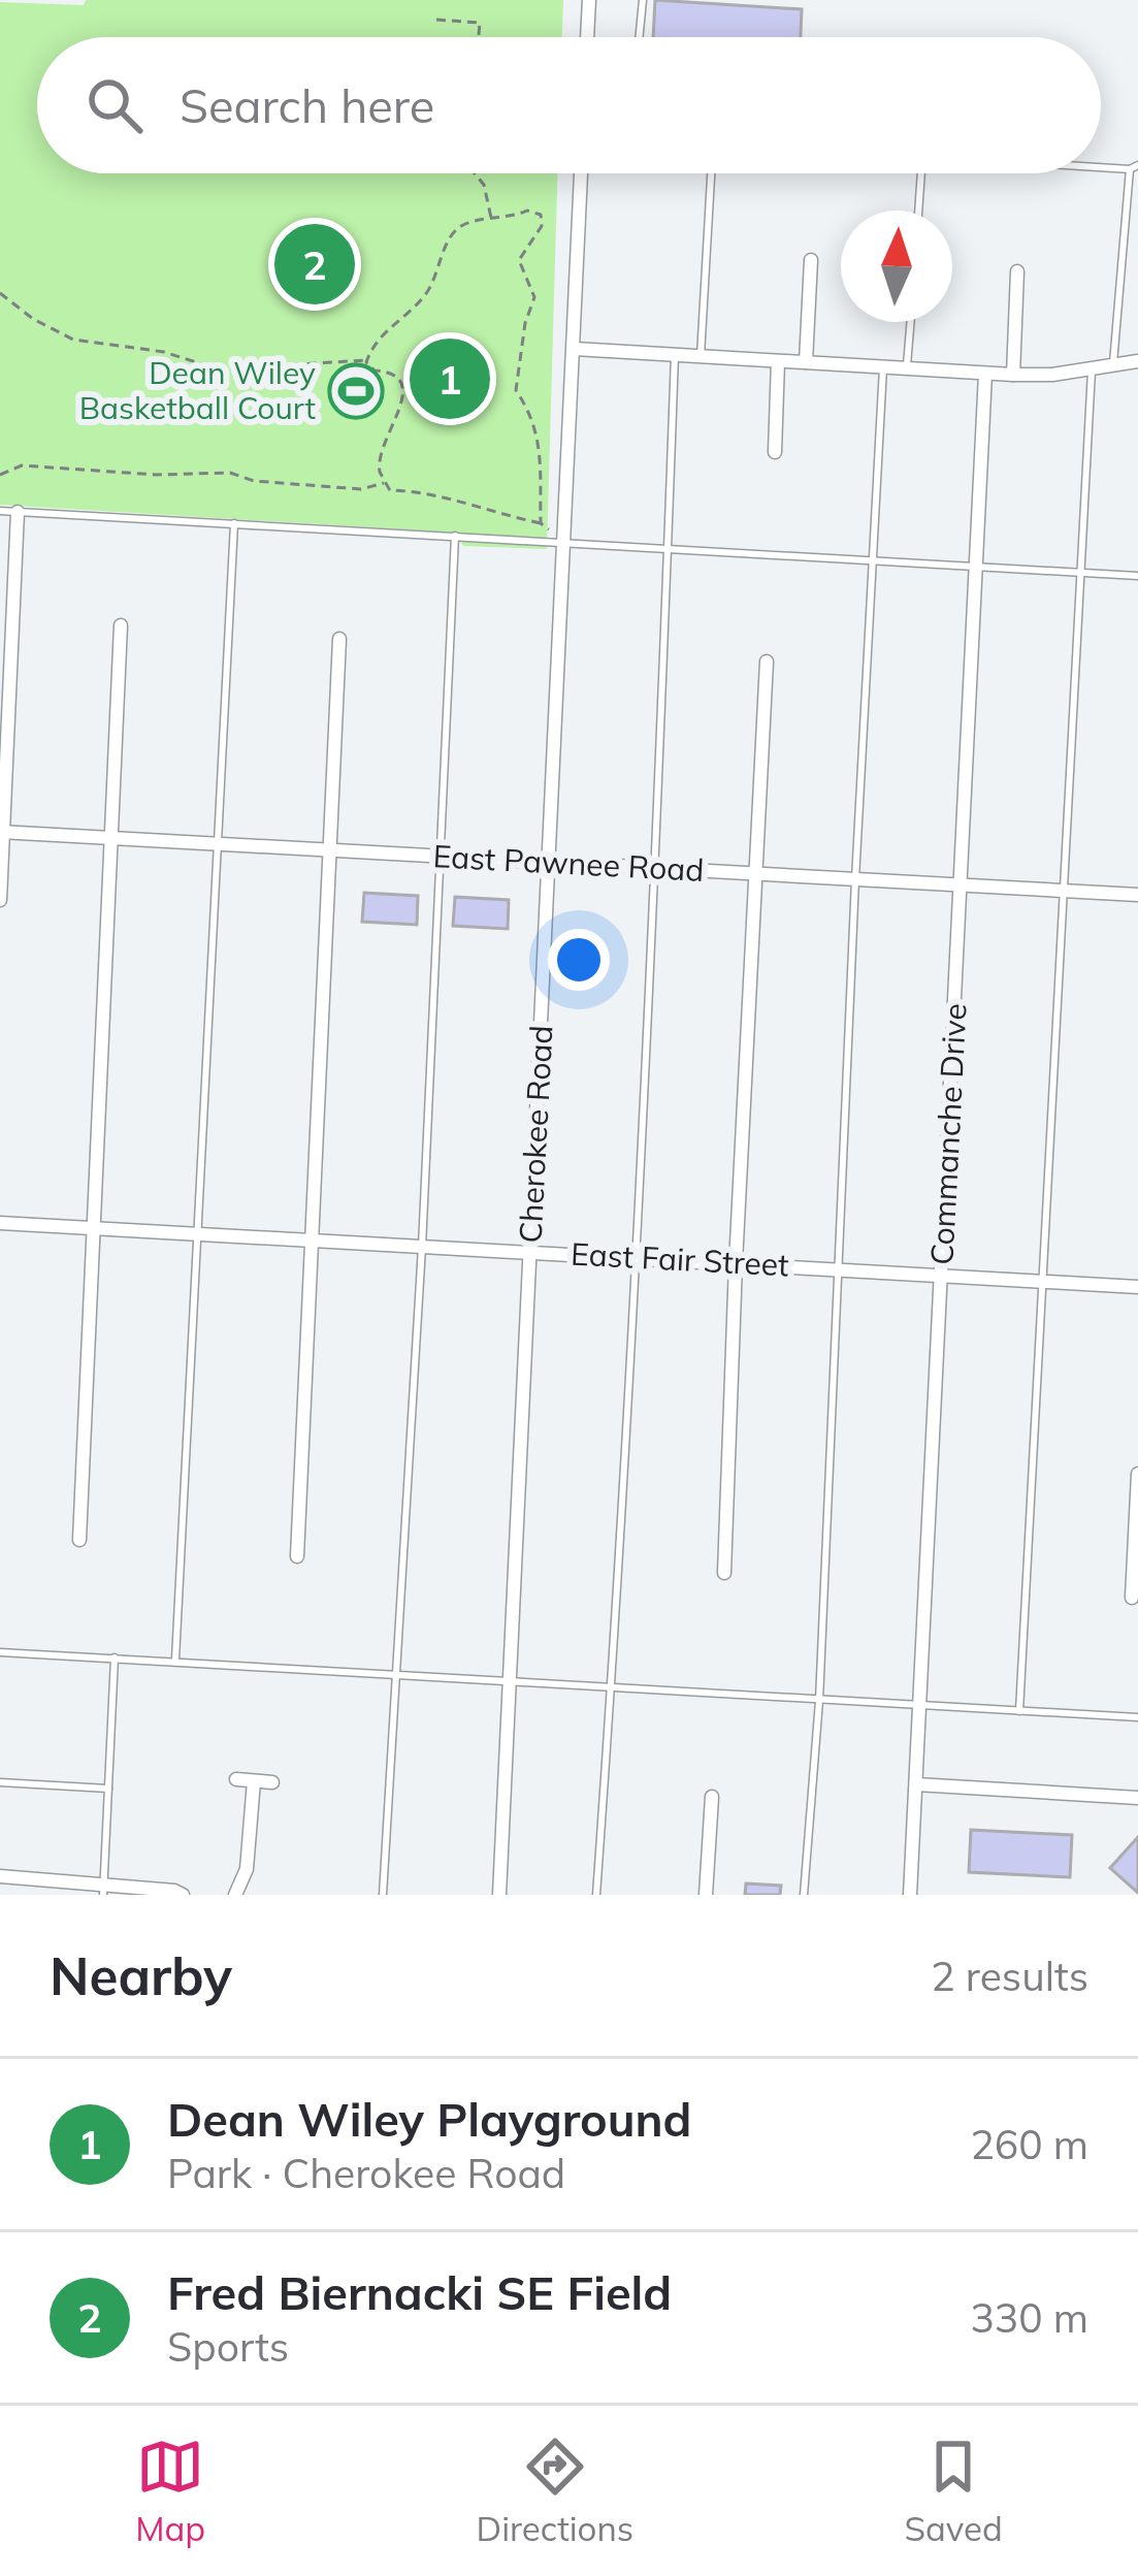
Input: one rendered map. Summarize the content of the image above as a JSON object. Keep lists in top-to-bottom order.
{
  "streets": {
    "street": [
      "East Pawnee Road",
      "Cherokee Road",
      "Commanche Drive",
      "East Fair Street"
    ]
  },
  "crossings": [
    ["East Pawnee Road", "Cherokee Road"],
    ["East Pawnee Road", "Commanche Drive"],
    ["Cherokee Road", "East Fair Street"],
    ["Commanche Drive", "East Fair Street"]
  ],
  "places": {
    "sports": ["Dean Wiley Basketball Court"]
  },
  "north": "top",
  "page": {
    "search": "Search here",
    "pins": ["2", "1"],
    "heading": ["Nearby", "2 results"],
    "list": [
      {
        "mark": "1",
        "name": "Dean Wiley Playground",
        "note": "Park · Cherokee Road",
        "value": "260 m"
      },
      {
        "mark": "2",
        "name": "Fred Biernacki SE Field",
        "note": "Sports",
        "value": "330 m"
      }
    ],
    "nav": ["Map", "Directions", "Saved"]
  }
}
